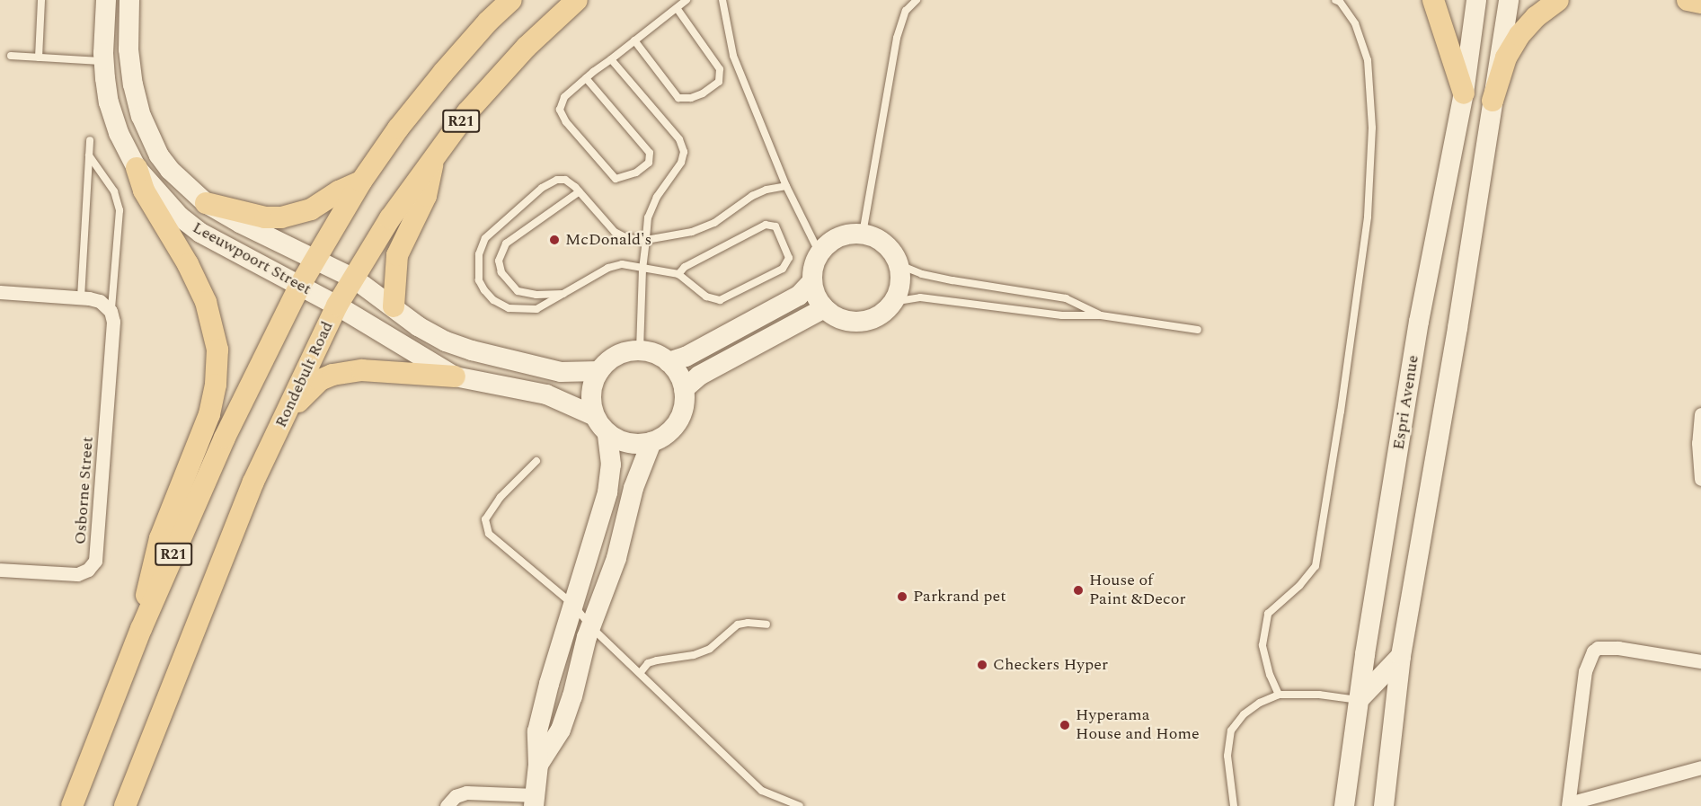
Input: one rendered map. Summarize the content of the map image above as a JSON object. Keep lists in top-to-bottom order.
{
  "streets": {
    "main road": ["R21", "Rondebult Road"],
    "street": ["Leeuwpoort Street", "Espri Avenue", "Osborne Street"]
  },
  "crossings": [
    ["R21", "Leeuwpoort Street"],
    ["Leeuwpoort Street", "Rondebult Road"]
  ],
  "places": [
    "McDonald's",
    "House of Paint &Decor",
    "Parkrand pet",
    "Checkers Hyper",
    "Hyperama House and Home"
  ]
}
